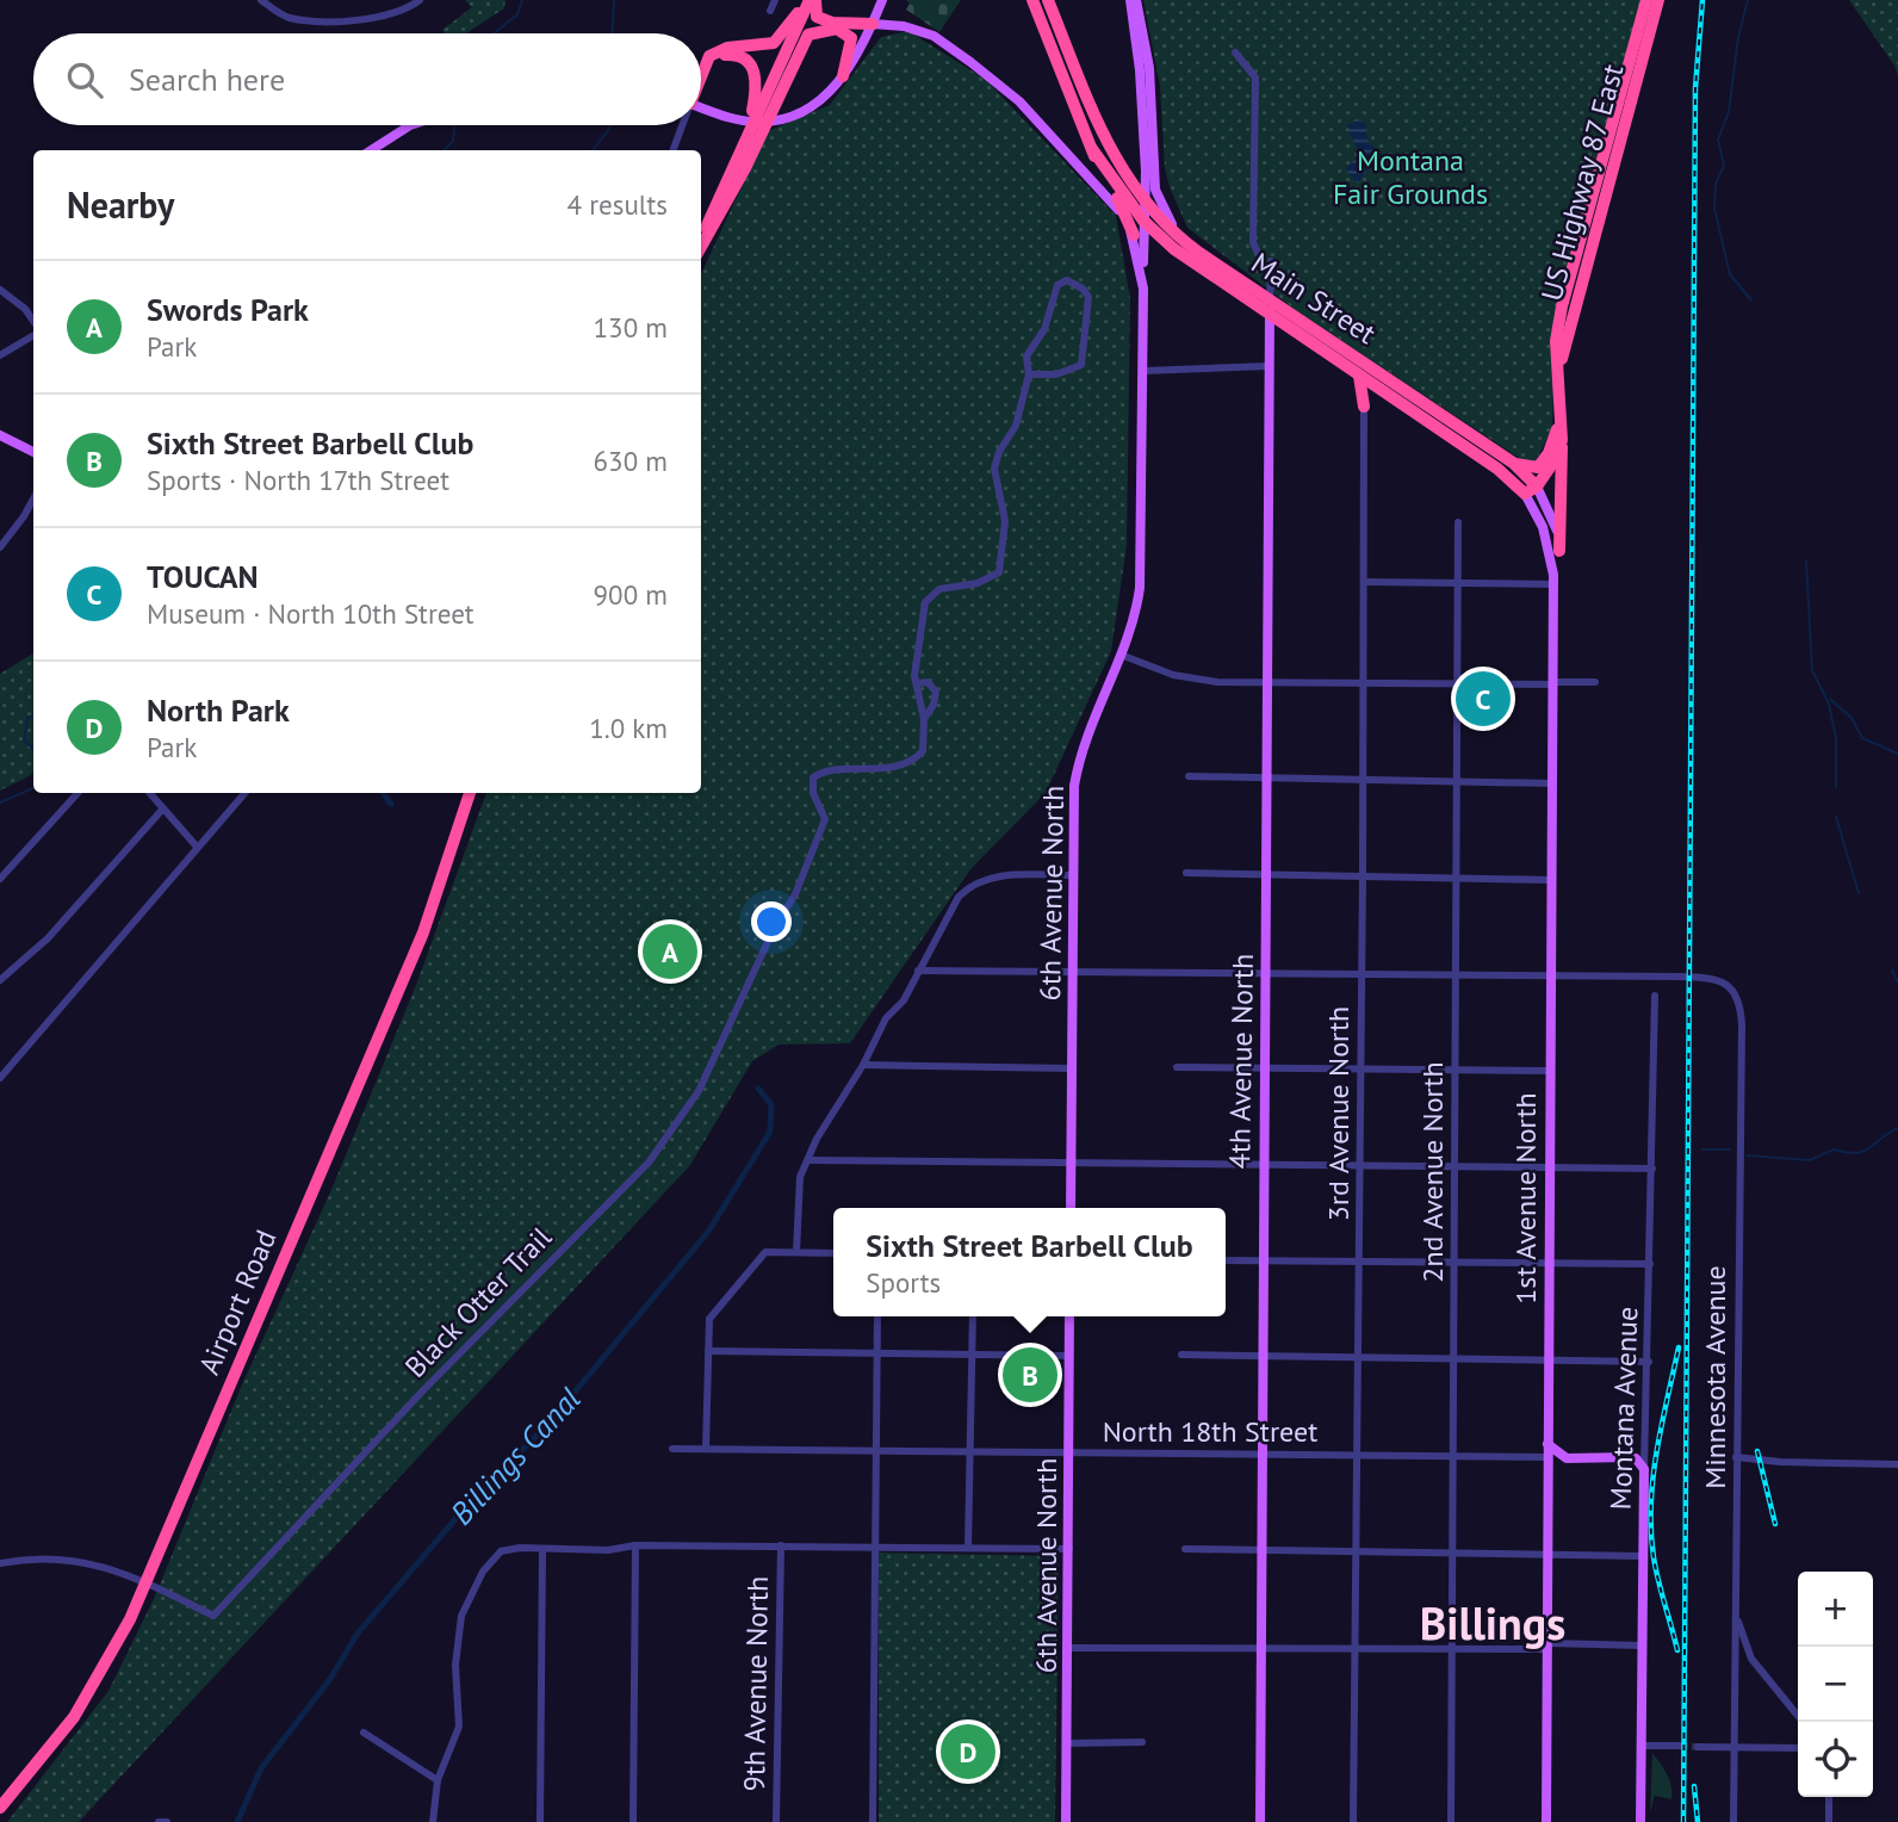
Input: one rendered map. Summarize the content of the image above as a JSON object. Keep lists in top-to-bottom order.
{
  "streets": {
    "highway": [
      "US Highway 87 East",
      "Main Street",
      "1st Avenue North",
      "Airport Road"
    ],
    "main road": ["6th Avenue North", "4th Avenue North", "Montana Avenue"],
    "street": [
      "3rd Avenue North",
      "2nd Avenue North",
      "Black Otter Trail",
      "Minnesota Avenue",
      "North 18th Street",
      "9th Avenue North"
    ]
  },
  "crossings": [
    ["US Highway 87 East", "1st Avenue North"],
    ["Main Street", "4th Avenue North"],
    ["Main Street", "1st Avenue North"],
    ["6th Avenue North", "North 18th Street"],
    ["4th Avenue North", "North 18th Street"],
    ["3rd Avenue North", "North 18th Street"],
    ["2nd Avenue North", "North 18th Street"],
    ["1st Avenue North", "Minnesota Avenue"],
    ["1st Avenue North", "North 18th Street"],
    ["Airport Road", "Black Otter Trail"]
  ],
  "districts": ["Billings"],
  "water": ["Billings Canal"],
  "parks": ["Montana Fair Grounds"],
  "page": {
    "search": "Search here",
    "heading": ["Nearby", "4 results"],
    "list": [
      {
        "mark": "A",
        "name": "Swords Park",
        "note": "Park",
        "value": "130 m"
      },
      {
        "mark": "B",
        "name": "Sixth Street Barbell Club",
        "note": "Sports · North 17th Street",
        "value": "630 m"
      },
      {
        "mark": "C",
        "name": "TOUCAN",
        "note": "Museum · North 10th Street",
        "value": "900 m"
      },
      {
        "mark": "D",
        "name": "North Park",
        "note": "Park",
        "value": "1.0 km"
      }
    ],
    "pins": [
      "C",
      "A",
      "B",
      "D"
    ],
    "popup": ["Sixth Street Barbell Club", "Sports"],
    "map_buttons": ["+", "−"]
  }
}
